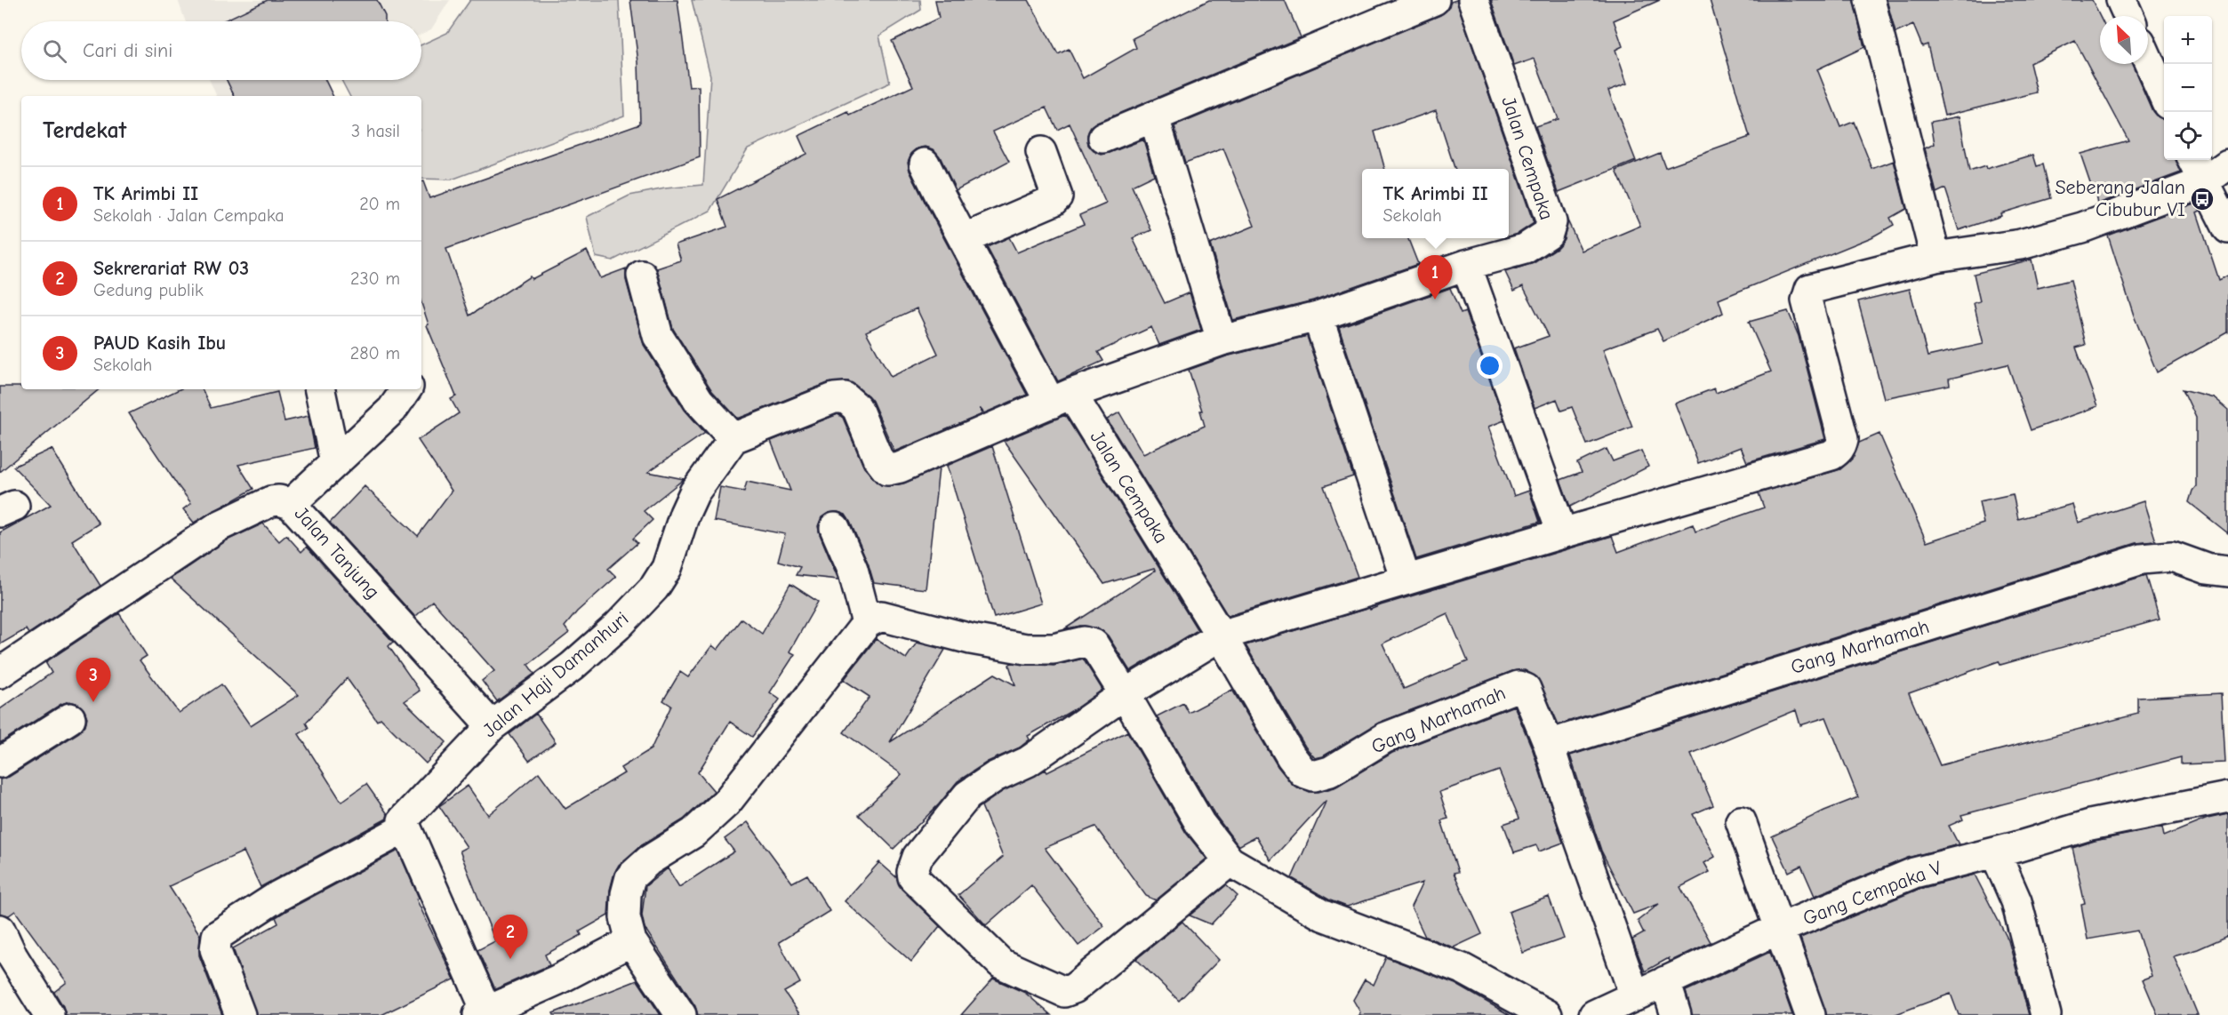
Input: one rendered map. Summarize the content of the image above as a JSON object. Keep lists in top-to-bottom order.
{
  "streets": {
    "street": [
      "Jalan Cempaka",
      "Jalan Tanjung",
      "Gang Marhamah",
      "Jalan Haji Damanhuri",
      "Gang Cempaka V"
    ]
  },
  "crossings": [
    ["Jalan Cempaka", "Gang Marhamah"],
    ["Jalan Tanjung", "Jalan Haji Damanhuri"]
  ],
  "places": {
    "bus stop": ["Seberang Jalan Cibubur VI"]
  },
  "north": "top left",
  "page": {
    "map_buttons": ["+", "−"],
    "search": "Cari di sini",
    "heading": ["Terdekat", "3 hasil"],
    "list": [
      {
        "mark": "1",
        "name": "TK Arimbi II",
        "note": "Sekolah · Jalan Cempaka",
        "value": "20 m"
      },
      {
        "mark": "2",
        "name": "Sekrerariat RW 03",
        "note": "Gedung publik",
        "value": "230 m"
      },
      {
        "mark": "3",
        "name": "PAUD Kasih Ibu",
        "note": "Sekolah",
        "value": "280 m"
      }
    ],
    "popup": ["TK Arimbi II", "Sekolah"],
    "pins": ["1", "3", "2"]
  }
}
